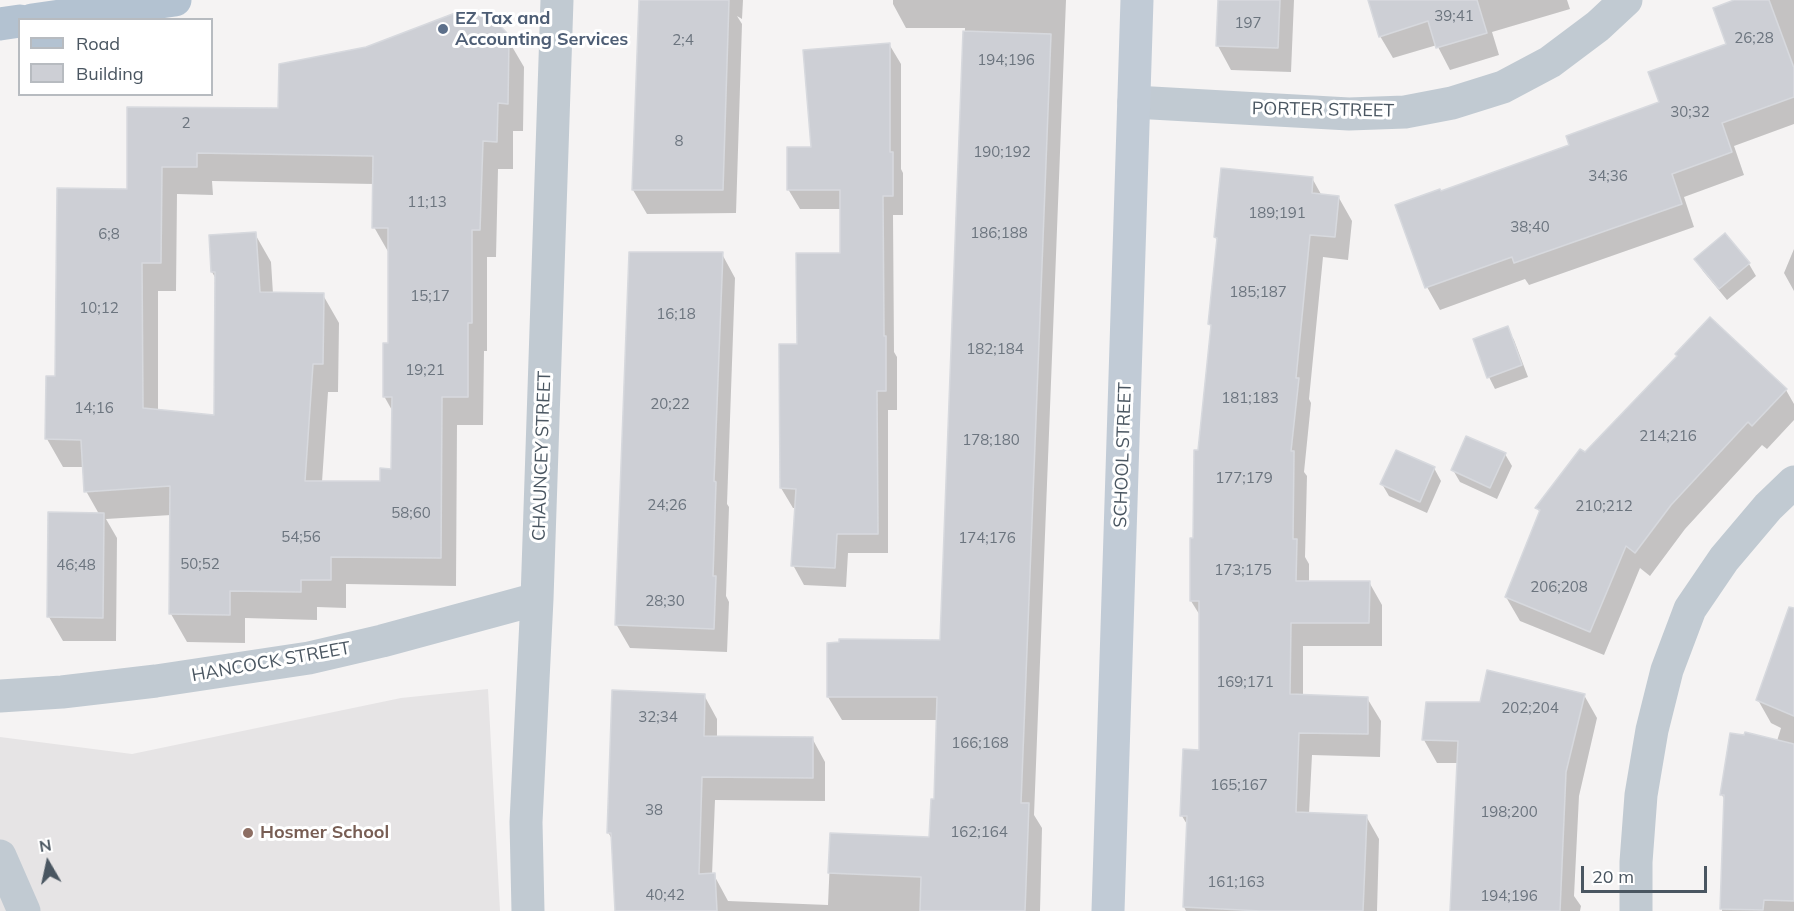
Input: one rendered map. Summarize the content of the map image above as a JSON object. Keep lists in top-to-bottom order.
{
  "streets": {
    "street": [
      "PORTER STREET",
      "SCHOOL STREET",
      "CHAUNCEY STREET",
      "HANCOCK STREET"
    ]
  },
  "crossings": [
    ["PORTER STREET", "SCHOOL STREET"],
    ["CHAUNCEY STREET", "HANCOCK STREET"]
  ],
  "places": ["EZ Tax and Accounting Services", "Hosmer School"],
  "house_numbers": [
    "39;41",
    "197",
    "26;28",
    "2;4",
    "194;196",
    "30;32",
    "2",
    "8",
    "190;192",
    "34;36",
    "11;13",
    "189;191",
    "38;40",
    "186;188",
    "6;8",
    "185;187",
    "15;17",
    "10;12",
    "16;18",
    "182;184",
    "19;21",
    "181;183",
    "20;22",
    "14;16",
    "214;216",
    "178;180",
    "177;179",
    "24;26",
    "210;212",
    "58;60",
    "54;56",
    "174;176",
    "50;52",
    "46;48",
    "173;175",
    "206;208",
    "28;30",
    "169;171",
    "202;204",
    "32;34",
    "166;168",
    "165;167",
    "38",
    "198;200",
    "162;164",
    "161;163",
    "40;42",
    "194;196"
  ],
  "legend": ["Road", "Building"],
  "scale_bar": "20 m",
  "north": "top"
}
